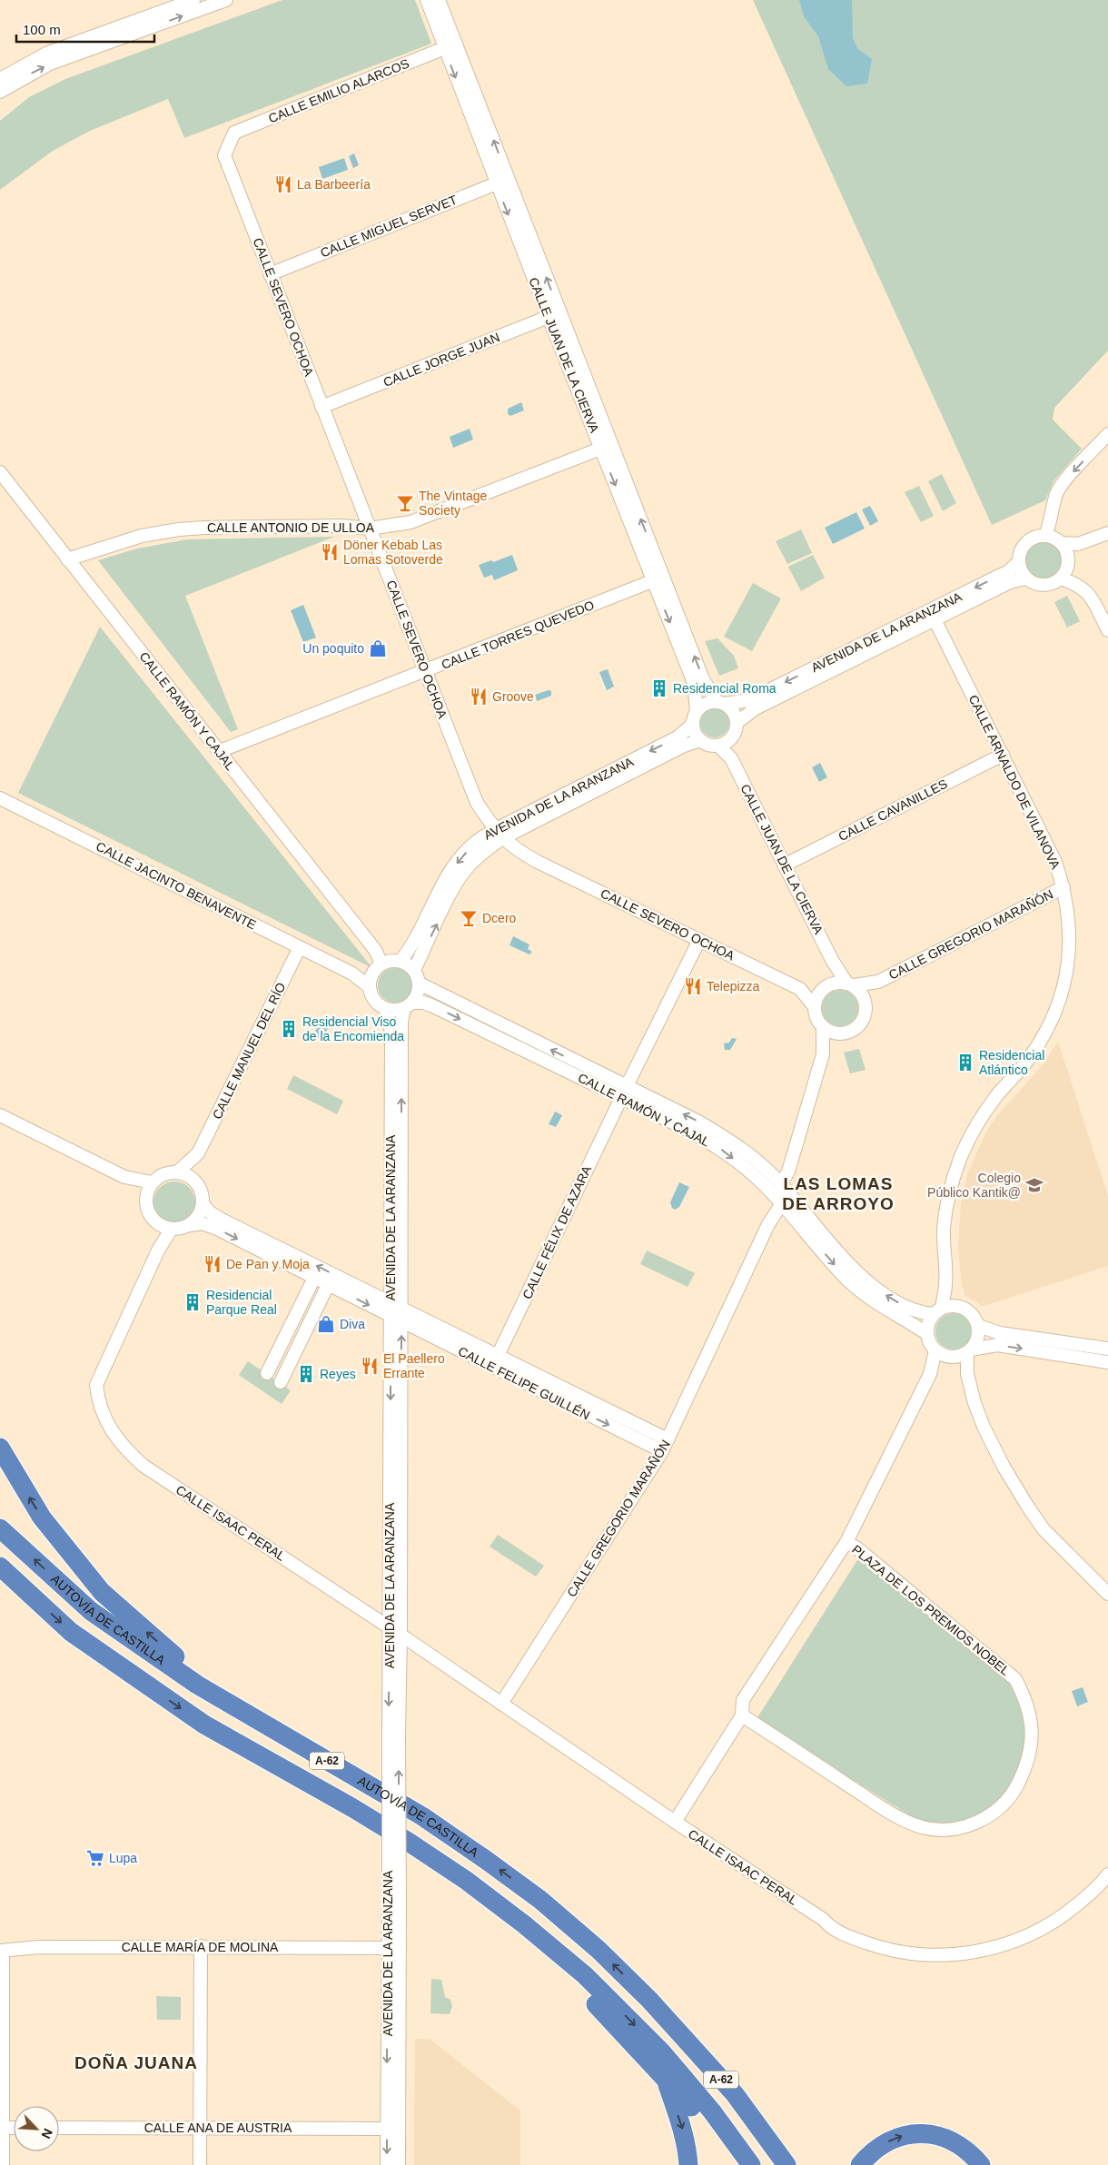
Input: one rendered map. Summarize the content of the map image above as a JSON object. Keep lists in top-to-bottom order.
{
  "streets": {
    "highway": ["AUTOVÍA DE CASTILLA", "A-62"],
    "street": [
      "CALLE EMILIO ALARCOS",
      "CALLE MIGUEL SERVET",
      "CALLE SEVERO OCHOA",
      "CALLE JUAN DE LA CIERVA",
      "CALLE JORGE JUAN",
      "CALLE ANTONIO DE ULLOA",
      "AVENIDA DE LA ARANZANA",
      "CALLE TORRES QUEVEDO",
      "CALLE RAMÓN Y CAJAL",
      "CALLE ARNALDO DE VILANOVA",
      "CALLE CAVANILLES",
      "CALLE JACINTO BENAVENTE",
      "CALLE GREGORIO MARAÑÓN",
      "CALLE MANUEL DEL RÍO",
      "CALLE FÉLIX DE AZARA",
      "CALLE FELIPE GUILLÉN",
      "CALLE ISAAC PERAL",
      "PLAZA DE LOS PREMIOS NOBEL",
      "CALLE MARÍA DE MOLINA",
      "CALLE ANA DE AUSTRIA"
    ]
  },
  "crossings": [
    ["CALLE EMILIO ALARCOS", "CALLE SEVERO OCHOA"],
    ["CALLE EMILIO ALARCOS", "CALLE JUAN DE LA CIERVA"],
    ["CALLE MIGUEL SERVET", "CALLE SEVERO OCHOA"],
    ["CALLE MIGUEL SERVET", "CALLE JUAN DE LA CIERVA"],
    ["CALLE SEVERO OCHOA", "CALLE JUAN DE LA CIERVA"],
    ["CALLE SEVERO OCHOA", "CALLE JORGE JUAN"],
    ["CALLE SEVERO OCHOA", "CALLE ANTONIO DE ULLOA"],
    ["CALLE SEVERO OCHOA", "AVENIDA DE LA ARANZANA"],
    ["CALLE SEVERO OCHOA", "CALLE TORRES QUEVEDO"],
    ["CALLE SEVERO OCHOA", "CALLE GREGORIO MARAÑÓN"],
    ["CALLE SEVERO OCHOA", "CALLE FÉLIX DE AZARA"],
    ["CALLE JUAN DE LA CIERVA", "CALLE JORGE JUAN"],
    ["CALLE JUAN DE LA CIERVA", "CALLE ANTONIO DE ULLOA"],
    ["CALLE JUAN DE LA CIERVA", "AVENIDA DE LA ARANZANA"],
    ["CALLE JUAN DE LA CIERVA", "CALLE TORRES QUEVEDO"],
    ["CALLE JUAN DE LA CIERVA", "CALLE CAVANILLES"],
    ["CALLE JUAN DE LA CIERVA", "CALLE GREGORIO MARAÑÓN"],
    ["CALLE ANTONIO DE ULLOA", "CALLE RAMÓN Y CAJAL"],
    ["AVENIDA DE LA ARANZANA", "CALLE RAMÓN Y CAJAL"],
    ["AVENIDA DE LA ARANZANA", "CALLE ARNALDO DE VILANOVA"],
    ["AVENIDA DE LA ARANZANA", "CALLE JACINTO BENAVENTE"],
    ["AVENIDA DE LA ARANZANA", "CALLE FELIPE GUILLÉN"],
    ["AVENIDA DE LA ARANZANA", "CALLE ISAAC PERAL"],
    ["AVENIDA DE LA ARANZANA", "CALLE MARÍA DE MOLINA"],
    ["AVENIDA DE LA ARANZANA", "CALLE ANA DE AUSTRIA"],
    ["CALLE TORRES QUEVEDO", "CALLE RAMÓN Y CAJAL"],
    ["CALLE RAMÓN Y CAJAL", "CALLE ARNALDO DE VILANOVA"],
    ["CALLE RAMÓN Y CAJAL", "CALLE JACINTO BENAVENTE"],
    ["CALLE RAMÓN Y CAJAL", "CALLE GREGORIO MARAÑÓN"],
    ["CALLE RAMÓN Y CAJAL", "CALLE FÉLIX DE AZARA"],
    ["CALLE ARNALDO DE VILANOVA", "CALLE CAVANILLES"],
    ["CALLE ARNALDO DE VILANOVA", "CALLE GREGORIO MARAÑÓN"],
    ["CALLE JACINTO BENAVENTE", "CALLE MANUEL DEL RÍO"],
    ["CALLE GREGORIO MARAÑÓN", "CALLE FELIPE GUILLÉN"],
    ["CALLE GREGORIO MARAÑÓN", "CALLE ISAAC PERAL"],
    ["CALLE MANUEL DEL RÍO", "CALLE FELIPE GUILLÉN"],
    ["CALLE FÉLIX DE AZARA", "CALLE FELIPE GUILLÉN"]
  ],
  "districts": ["LAS LOMAS DE ARROYO", "DOÑA JUANA"],
  "places": {
    "restaurant": [
      "La Barbeería",
      "Döner Kebab Las Lomas Sotoverde",
      "Groove",
      "Telepizza",
      "De Pan y Moja",
      "El Paellero Errante"
    ],
    "bar": ["The Vintage Society", "Dcero"],
    "shop": ["Un poquito", "Diva"],
    "building": [
      "Residencial Roma",
      "Residencial Viso de la Encomienda",
      "Residencial Atlántico",
      "Residencial Parque Real",
      "Reyes"
    ],
    "school or university": ["Colegio Público Kantik@"],
    "supermarket": ["Lupa"]
  },
  "scale_bar": "100 m",
  "north": "bottom right"
}
